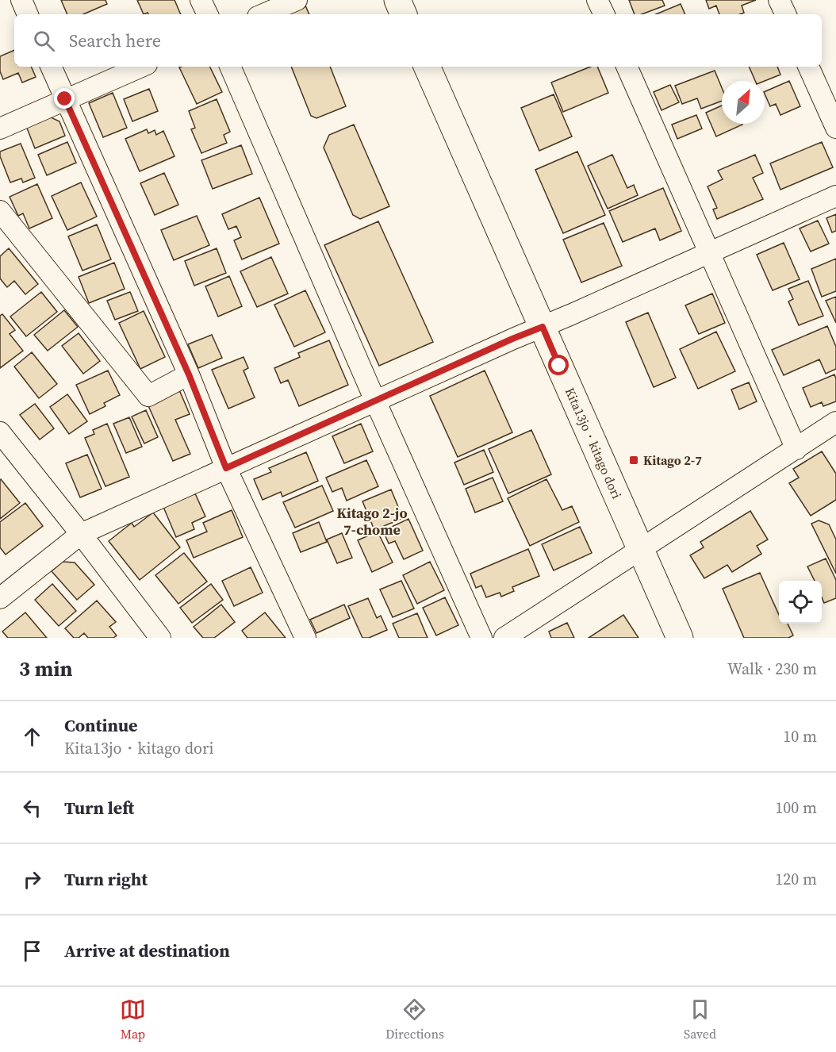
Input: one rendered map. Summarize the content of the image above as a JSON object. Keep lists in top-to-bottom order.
{
  "streets": {
    "main road": ["Kita13jo・kitago dori"]
  },
  "districts": ["Kitago 2-jo 7-chome"],
  "places": {
    "transit": ["Kitago 2-7"]
  },
  "north": "top right",
  "page": {
    "search": "Search here",
    "heading": ["3 min", "Walk · 230 m"],
    "list": [
      ["Continue", "Kita13jo・kitago dori", "10 m"],
      ["Turn left", "100 m"],
      ["Turn right", "120 m"],
      "Arrive at destination"
    ],
    "nav": ["Map", "Directions", "Saved"]
  }
}
